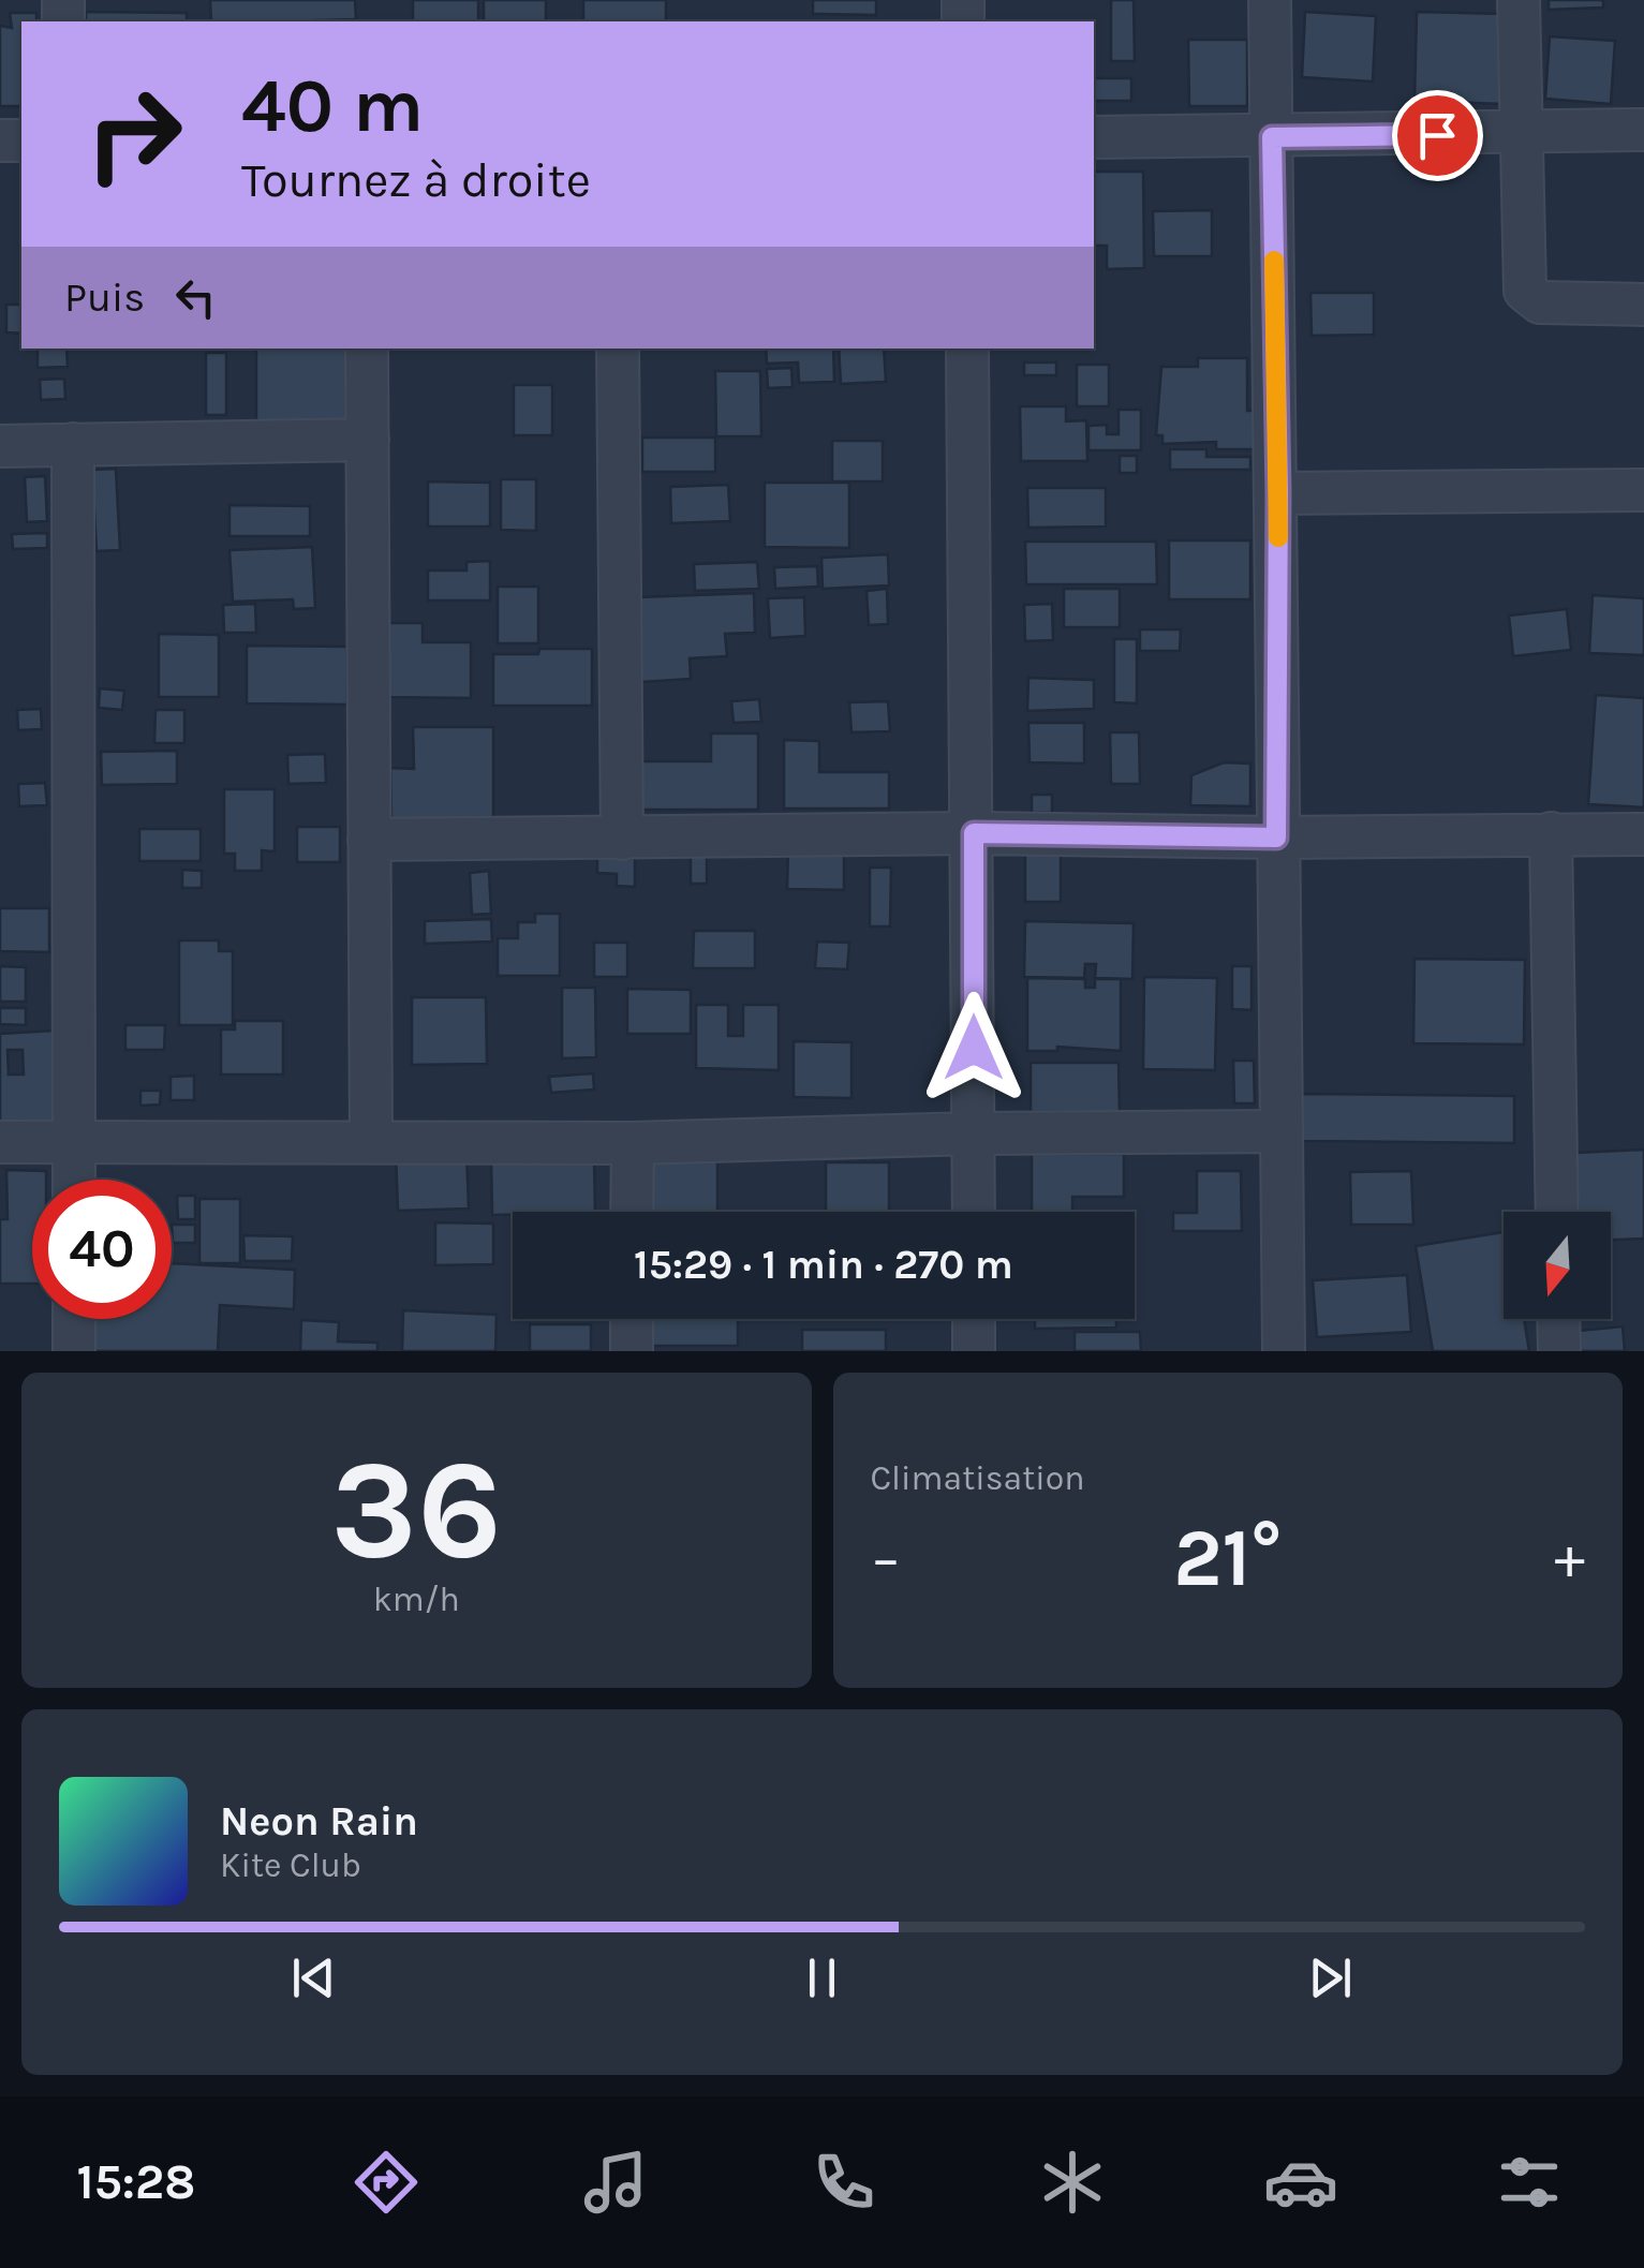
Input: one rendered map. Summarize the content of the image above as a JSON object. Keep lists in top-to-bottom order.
{
  "north": "bottom",
  "page": {
    "turn": ["40 m", "Tournez à droite"],
    "then": "Puis",
    "limit": "40",
    "trip": "15:29 · 1 min · 270 m",
    "tile": [
      ["36", "km/h"],
      "Climatisation"
    ],
    "heat": ["−", "21°", "+"],
    "song": ["Neon Rain", "Kite Club"],
    "tabs": "15:28"
  }
}
